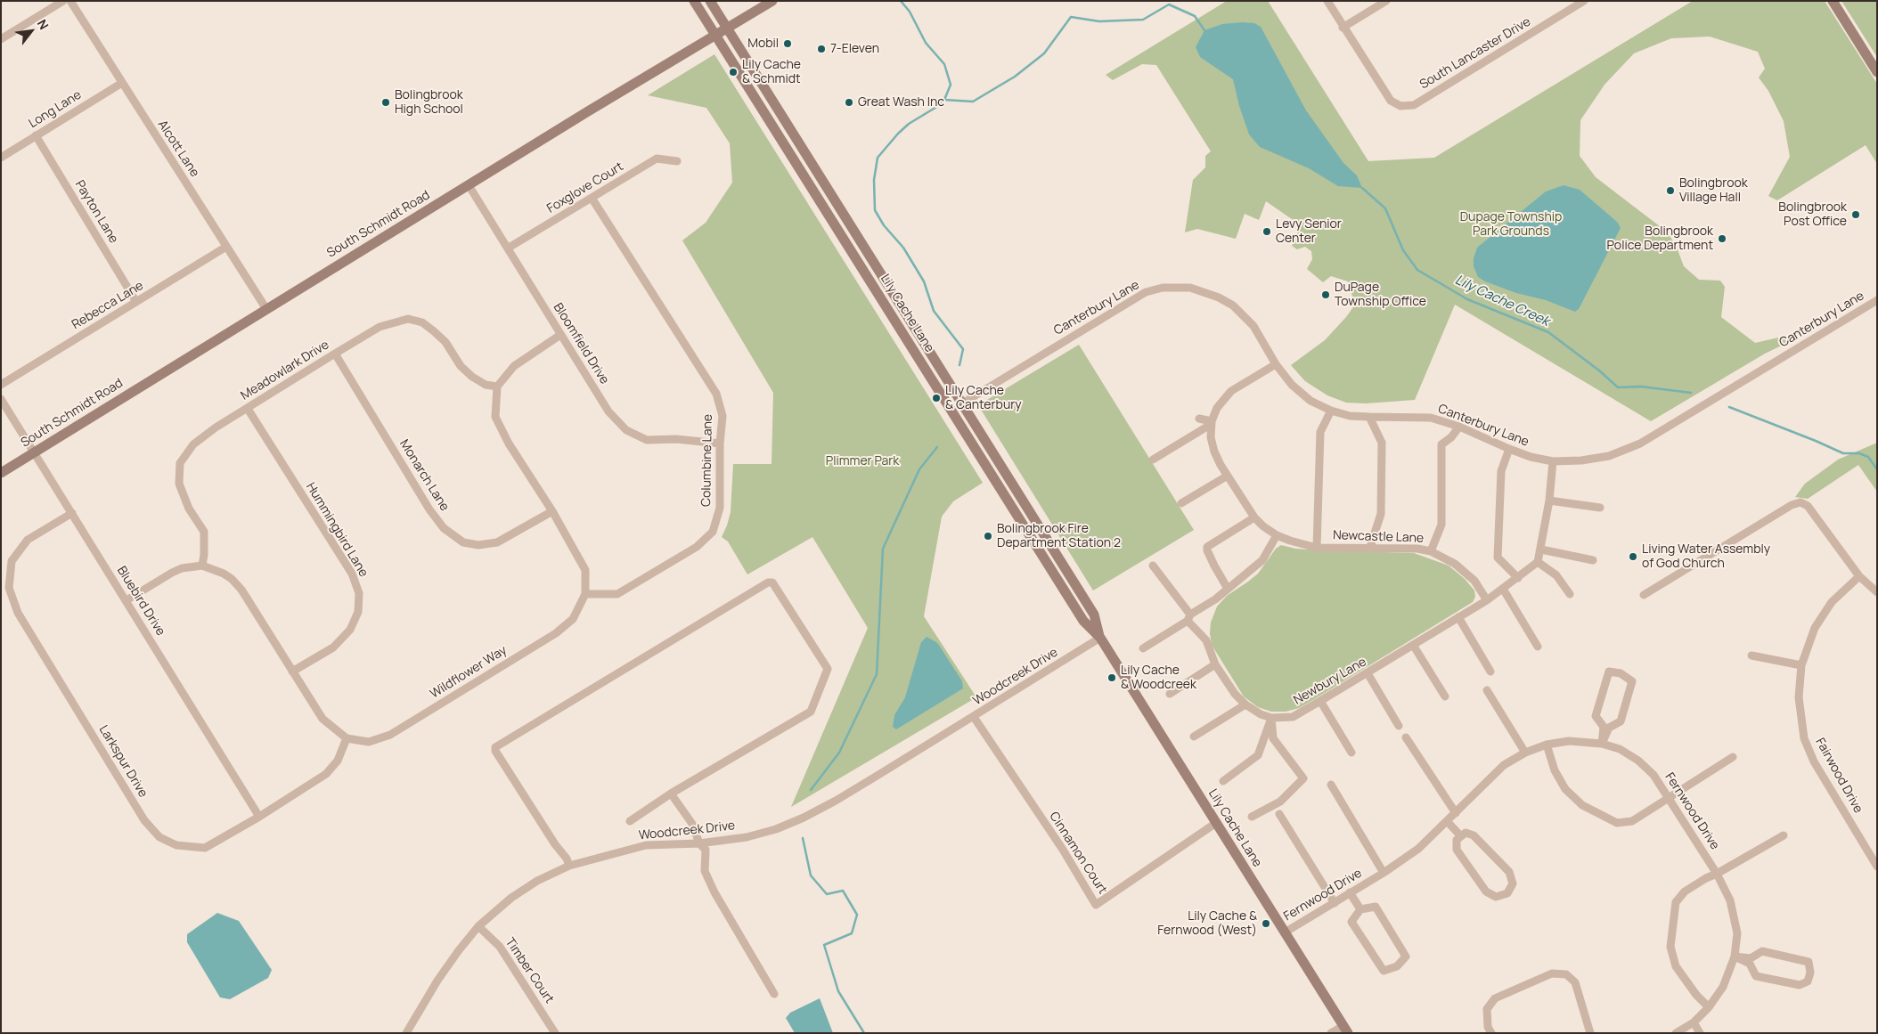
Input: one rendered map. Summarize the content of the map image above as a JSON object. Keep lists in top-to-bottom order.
{
  "streets": {
    "street": [
      "South Lancaster Drive",
      "Long Lane",
      "Alcott Lane",
      "Foxglove Court",
      "Payton Lane",
      "South Schmidt Road",
      "Rebecca Lane",
      "Canterbury Lane",
      "Lily Cache Lane",
      "Bloomfield Drive",
      "Meadowlark Drive",
      "Columbine Lane",
      "Monarch Lane",
      "Hummingbird Lane",
      "Newcastle Lane",
      "Bluebird Drive",
      "Wildflower Way",
      "Woodcreek Drive",
      "Newbury Lane",
      "Larkspur Drive",
      "Fairwood Drive",
      "Fernwood Drive",
      "Cinnamon Court",
      "Timber Court"
    ]
  },
  "crossings": [
    ["Long Lane", "Alcott Lane"],
    ["Long Lane", "Payton Lane"],
    ["Alcott Lane", "South Schmidt Road"],
    ["Alcott Lane", "Rebecca Lane"],
    ["Foxglove Court", "Bloomfield Drive"],
    ["Foxglove Court", "Columbine Lane"],
    ["Payton Lane", "Rebecca Lane"],
    ["South Schmidt Road", "Lily Cache Lane"],
    ["South Schmidt Road", "Bloomfield Drive"],
    ["South Schmidt Road", "Bluebird Drive"],
    ["Canterbury Lane", "Lily Cache Lane"],
    ["Lily Cache Lane", "Woodcreek Drive"],
    ["Lily Cache Lane", "Fernwood Drive"],
    ["Lily Cache Lane", "Cinnamon Court"],
    ["Bloomfield Drive", "Columbine Lane"],
    ["Meadowlark Drive", "Monarch Lane"],
    ["Meadowlark Drive", "Hummingbird Lane"],
    ["Meadowlark Drive", "Wildflower Way"],
    ["Columbine Lane", "Wildflower Way"],
    ["Monarch Lane", "Wildflower Way"],
    ["Newcastle Lane", "Newbury Lane"],
    ["Bluebird Drive", "Larkspur Drive"],
    ["Wildflower Way", "Larkspur Drive"],
    ["Woodcreek Drive", "Cinnamon Court"],
    ["Woodcreek Drive", "Timber Court"]
  ],
  "water": ["Lily Cache Creek"],
  "parks": ["Dupage Township Park Grounds", "Plimmer Park"],
  "places": [
    "Mobil",
    "7-Eleven",
    "Lily Cache & Schmidt",
    "Bolingbrook High School",
    "Great Wash Inc",
    "Bolingbrook Village Hall",
    "Bolingbrook Post Office",
    "Levy Senior Center",
    "Bolingbrook Police Department",
    "DuPage Township Office",
    "Lily Cache & Canterbury",
    "Bolingbrook Fire Department Station 2",
    "Living Water Assembly of God Church",
    "Lily Cache & Woodcreek",
    "Lily Cache & Fernwood (West)"
  ],
  "north": "top right"
}
